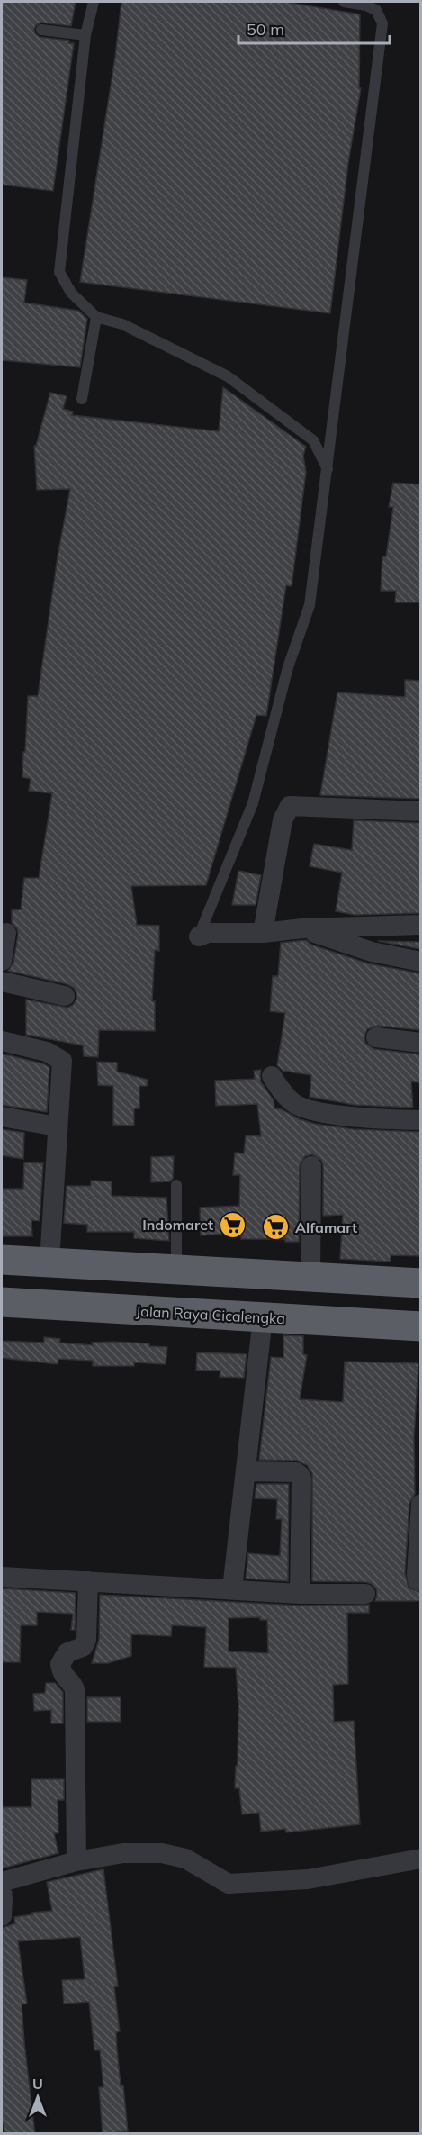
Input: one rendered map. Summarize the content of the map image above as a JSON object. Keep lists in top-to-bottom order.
{
  "streets": {
    "highway": ["Jalan Raya Cicalengka"]
  },
  "places": {
    "supermarket": ["Indomaret", "Alfamart"]
  },
  "scale_bar": "50 m",
  "north": "top"
}
